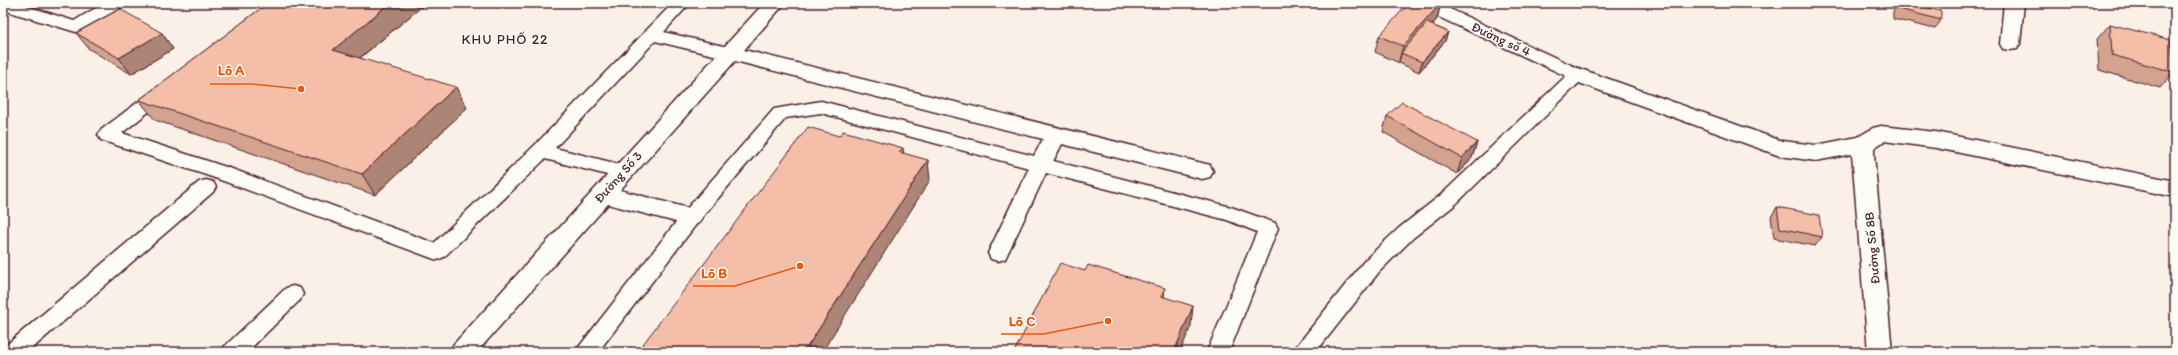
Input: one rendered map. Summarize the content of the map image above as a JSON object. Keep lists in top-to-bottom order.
{
  "streets": {
    "street": ["Đường Số 3", "Đường Số 8B"],
    "lane": ["Đường số 4"]
  },
  "districts": ["KHU PHỐ 22"],
  "places": ["Lô A", "Lô B", "Lô C"]
}
